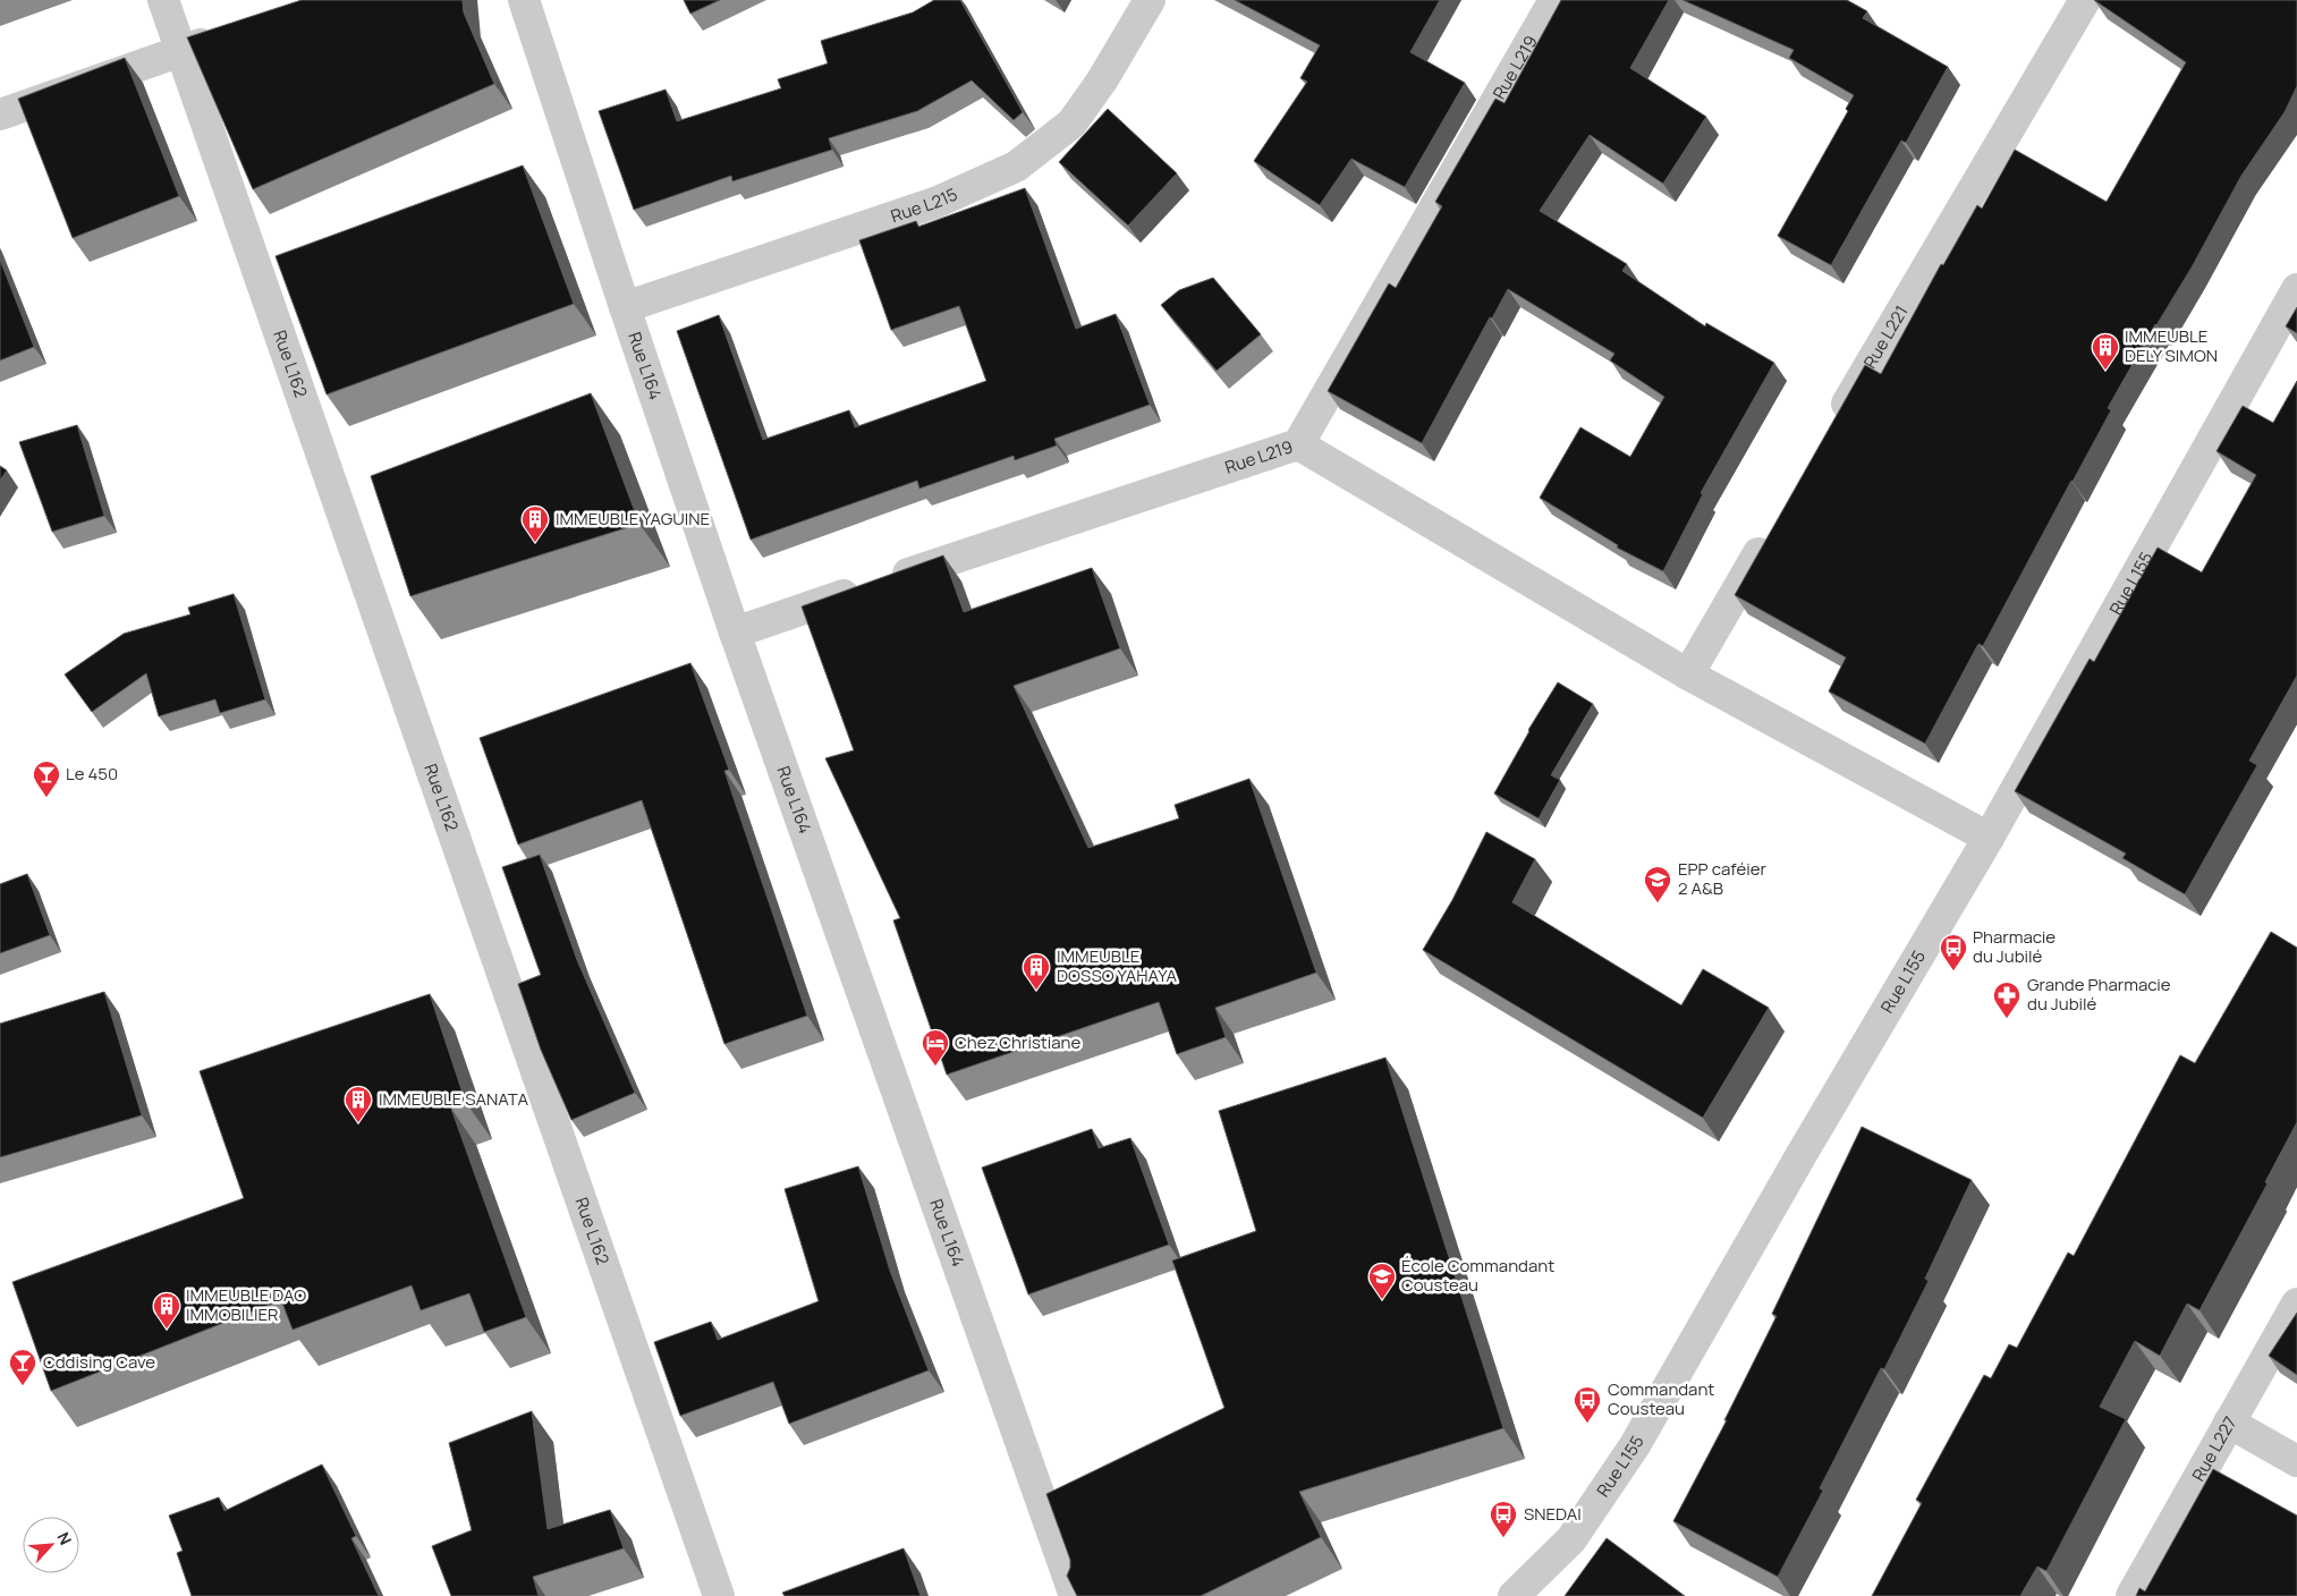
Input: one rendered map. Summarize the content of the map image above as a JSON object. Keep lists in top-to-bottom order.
{
  "streets": {
    "street": [
      "Rue L219",
      "Rue L215",
      "Rue L221",
      "Rue L162",
      "Rue L164",
      "Rue L155",
      "Rue L227"
    ]
  },
  "crossings": [
    ["Rue L219", "Rue L164"],
    ["Rue L215", "Rue L164"]
  ],
  "places": {
    "building": [
      "IMMEUBLE DELY SIMON",
      "IMMEUBLE YAGUINE",
      "IMMEUBLE DOSSO YAHAYA",
      "IMMEUBLE SANATA",
      "IMMEUBLE DAO IMMOBILIER"
    ],
    "bar": ["Le 450", "Cddising Cave"],
    "school or university": ["EPP caféier 2 A&B", "École Commandant Cousteau"],
    "bus stop": ["Pharmacie du Jubilé", "Commandant Cousteau", "SNEDAI"],
    "pharmacy": ["Grande Pharmacie du Jubilé"],
    "hotel": ["Chez Christiane"]
  },
  "north": "top right"
}
